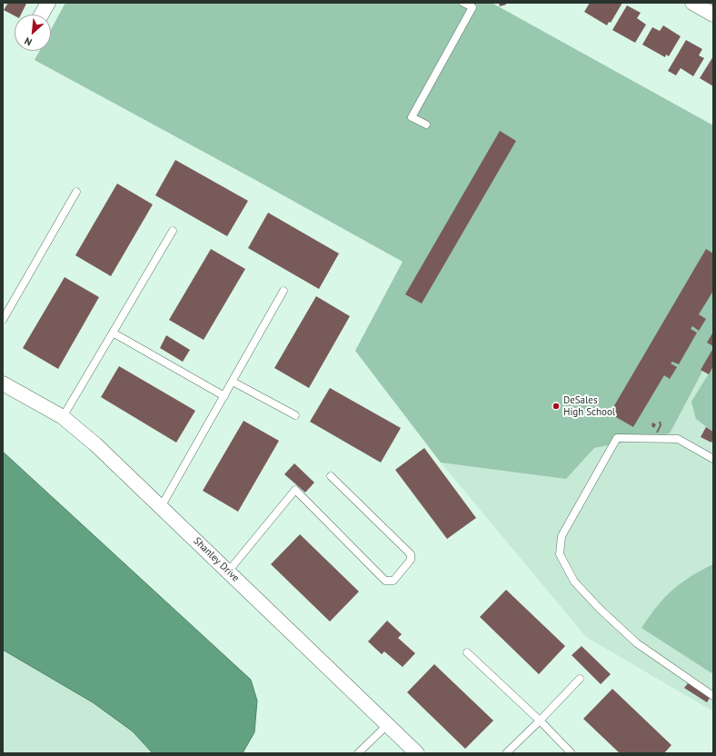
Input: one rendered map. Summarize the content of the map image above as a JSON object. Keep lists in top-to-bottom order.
{
  "streets": {
    "street": ["Shanley Drive"]
  },
  "places": ["DeSales High School"],
  "north": "bottom left"
}
